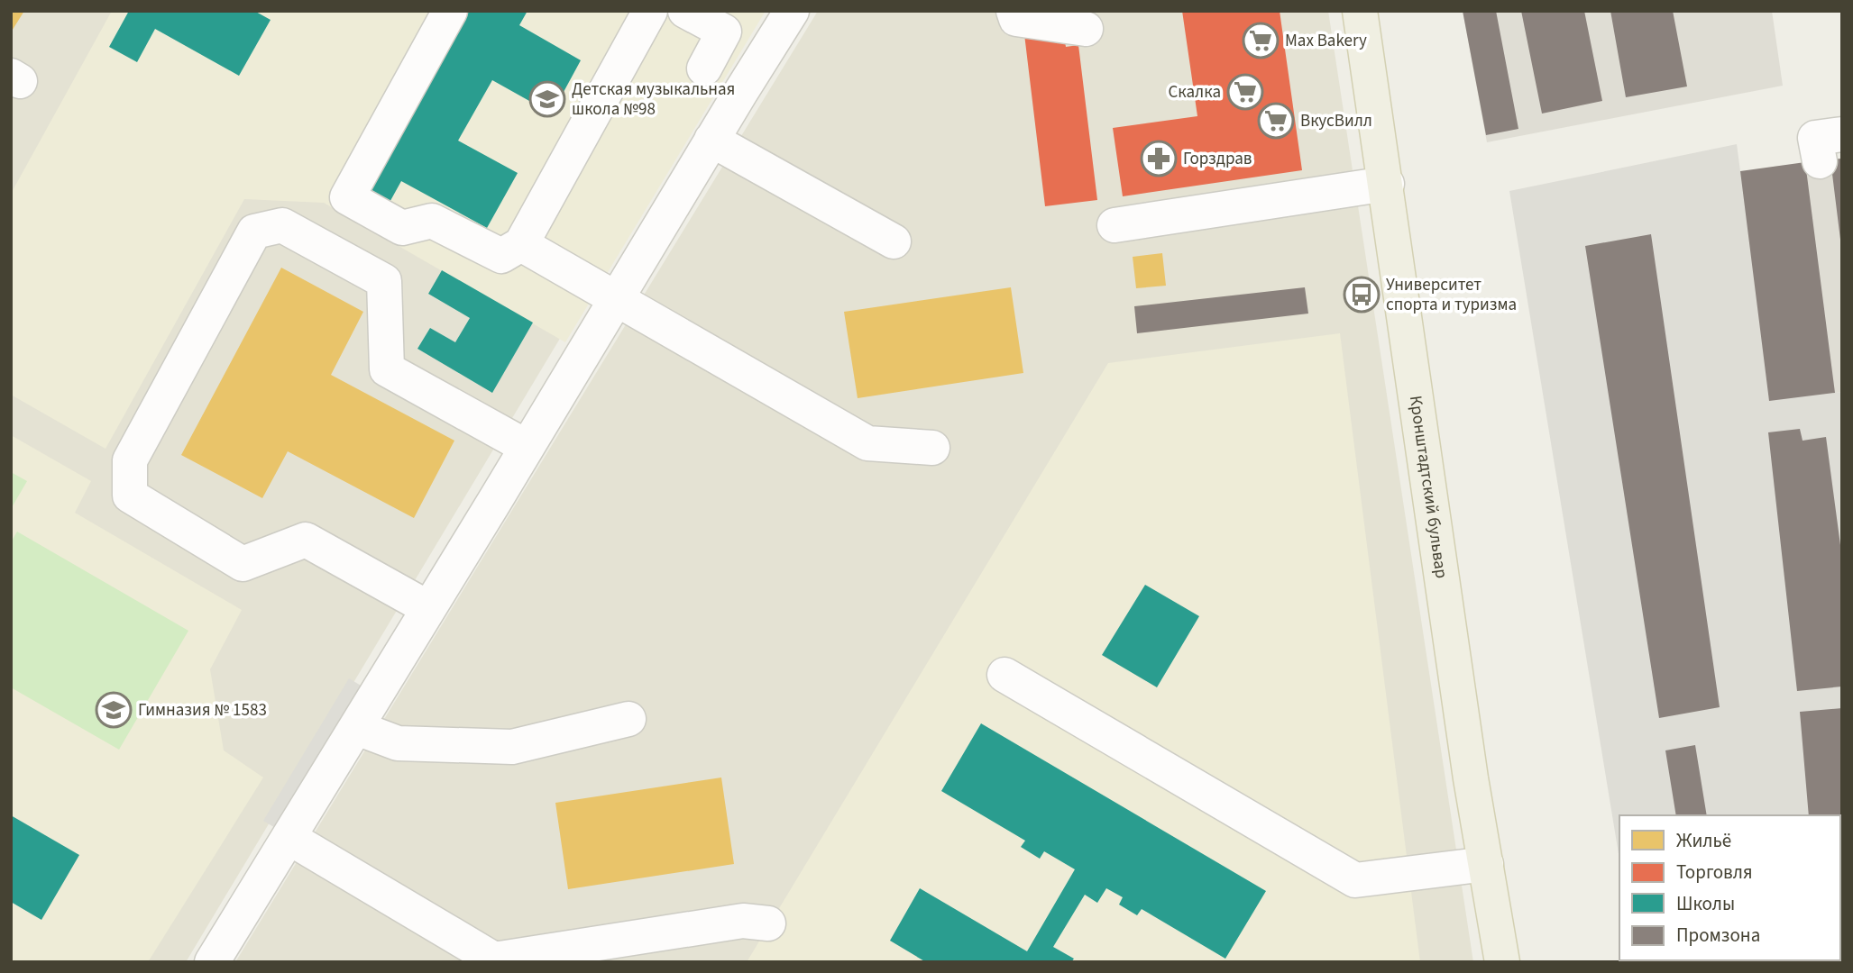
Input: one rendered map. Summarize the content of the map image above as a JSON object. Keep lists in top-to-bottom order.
{
  "streets": {
    "main road": ["Кронштадтский бульвар"]
  },
  "places": {
    "supermarket": ["Max Bakery", "Скалка", "ВкусВилл"],
    "school or university": ["Детская музыкальная школа №98", "Гимназия № 1583"],
    "pharmacy": ["Горздрав"],
    "bus stop": ["Университет спорта и туризма"]
  },
  "legend": [
    "Жильё",
    "Торговля",
    "Школы",
    "Промзона"
  ]
}
